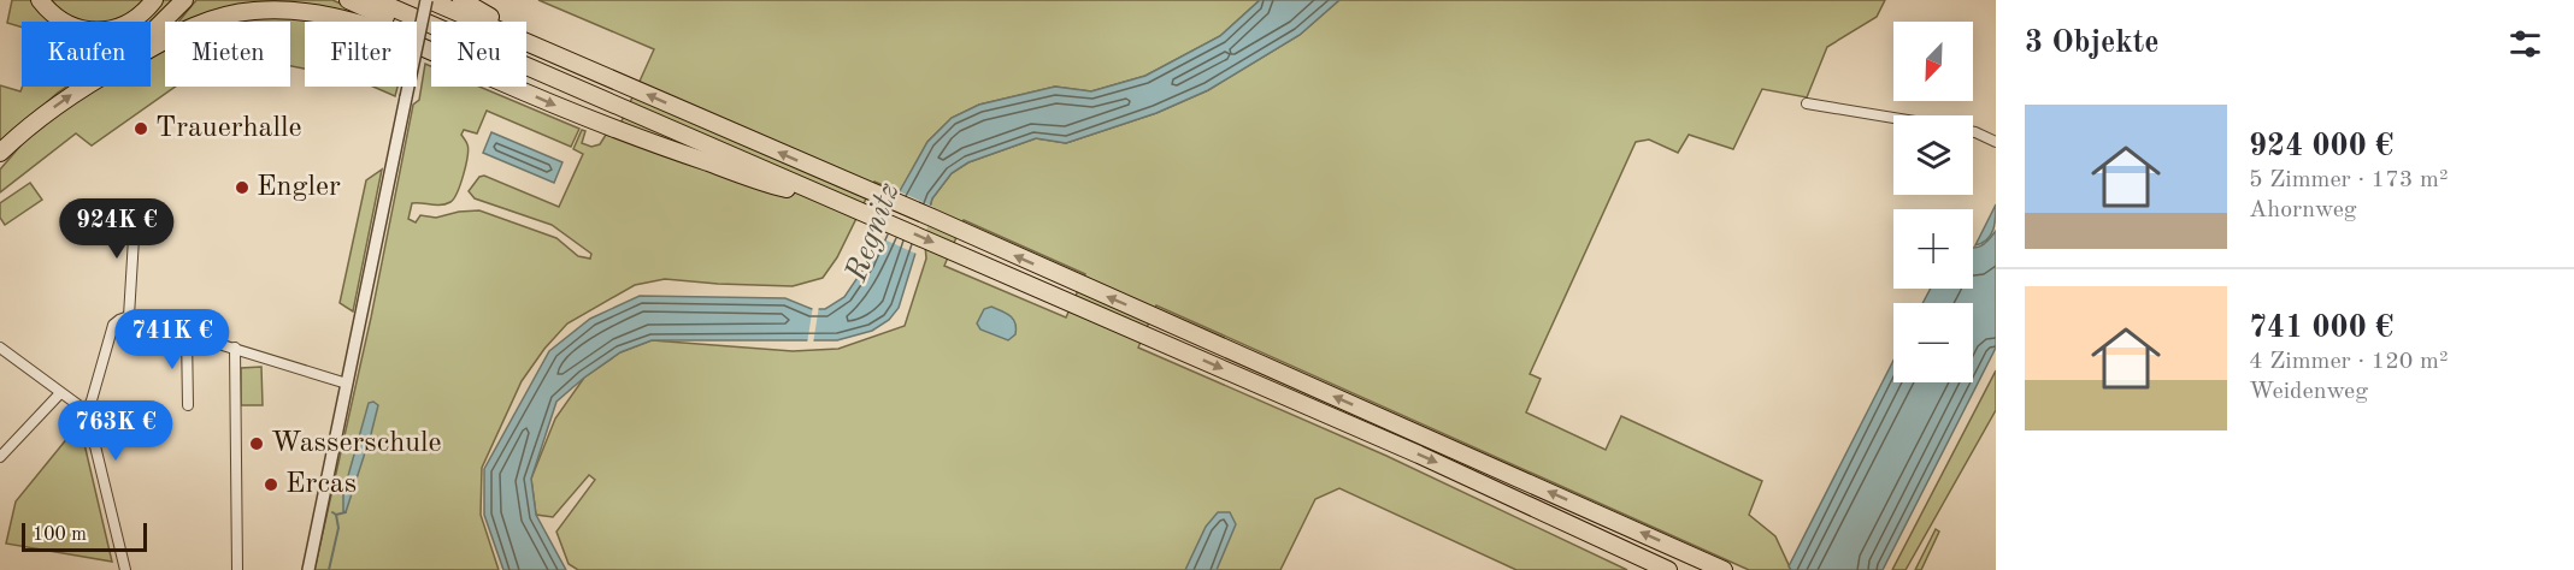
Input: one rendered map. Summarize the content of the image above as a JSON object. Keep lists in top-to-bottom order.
{
  "water": ["Regnitz"],
  "places": [
    "Trauerhalle",
    "Engler",
    "Wasserschule",
    "Ercas"
  ],
  "scale_bar": "100 m",
  "north": "bottom left",
  "page": {
    "heading": "3 Objekte",
    "map_buttons": ["+", "−"],
    "chip": [
      "Kaufen",
      "Mieten",
      "Filter",
      "Neu"
    ],
    "list": [
      {
        "name": "924 000 €",
        "note": "5 Zimmer · 173 m² · Ahornweg"
      },
      {
        "name": "741 000 €",
        "note": "4 Zimmer · 120 m² · Weidenweg"
      }
    ],
    "price": ["924K €", "741K €", "763K €"],
    "scale": "100 m"
  }
}
